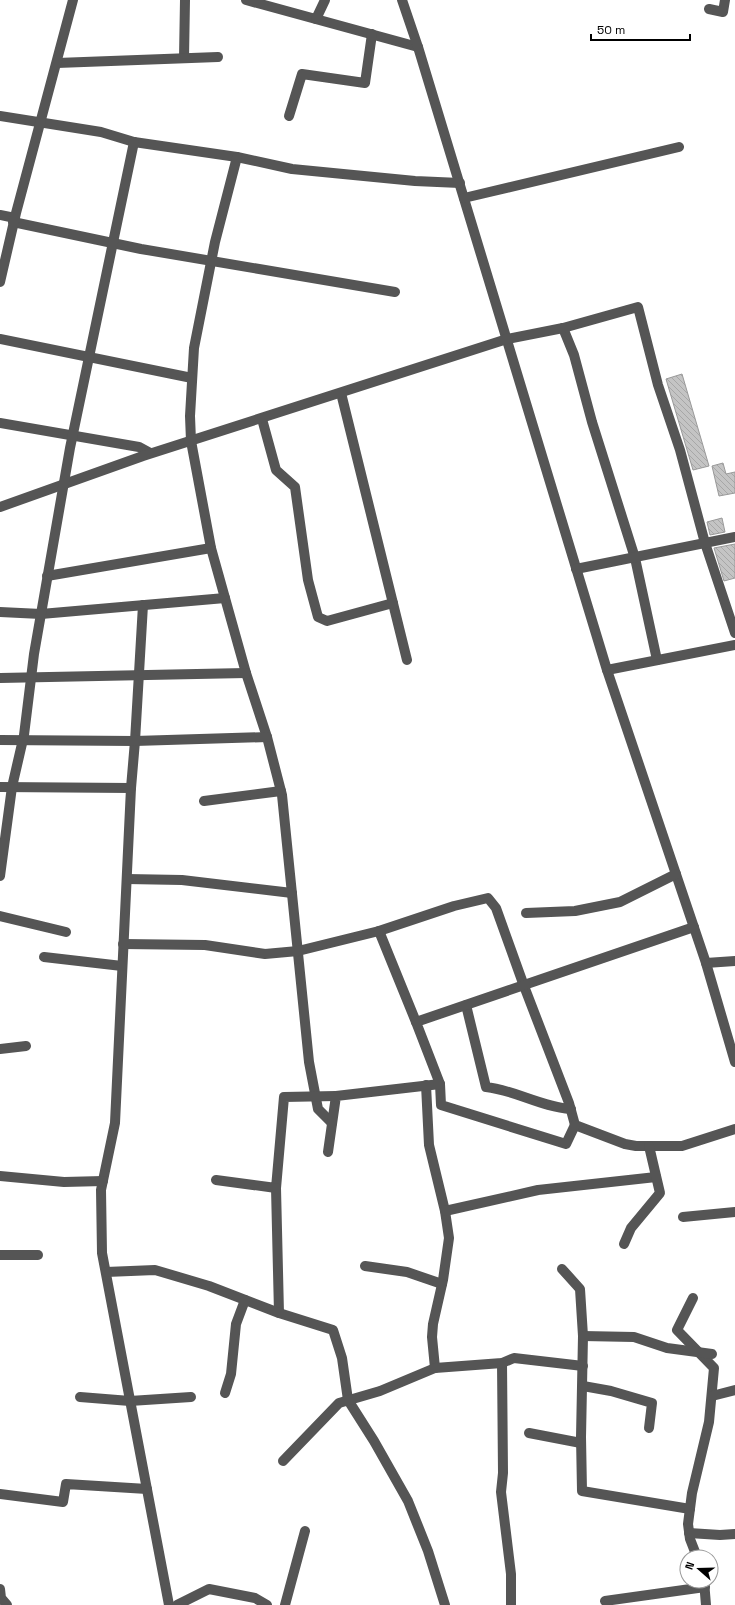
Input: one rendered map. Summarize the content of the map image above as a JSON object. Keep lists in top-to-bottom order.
{
  "scale_bar": "50 m",
  "north": "left"
}
